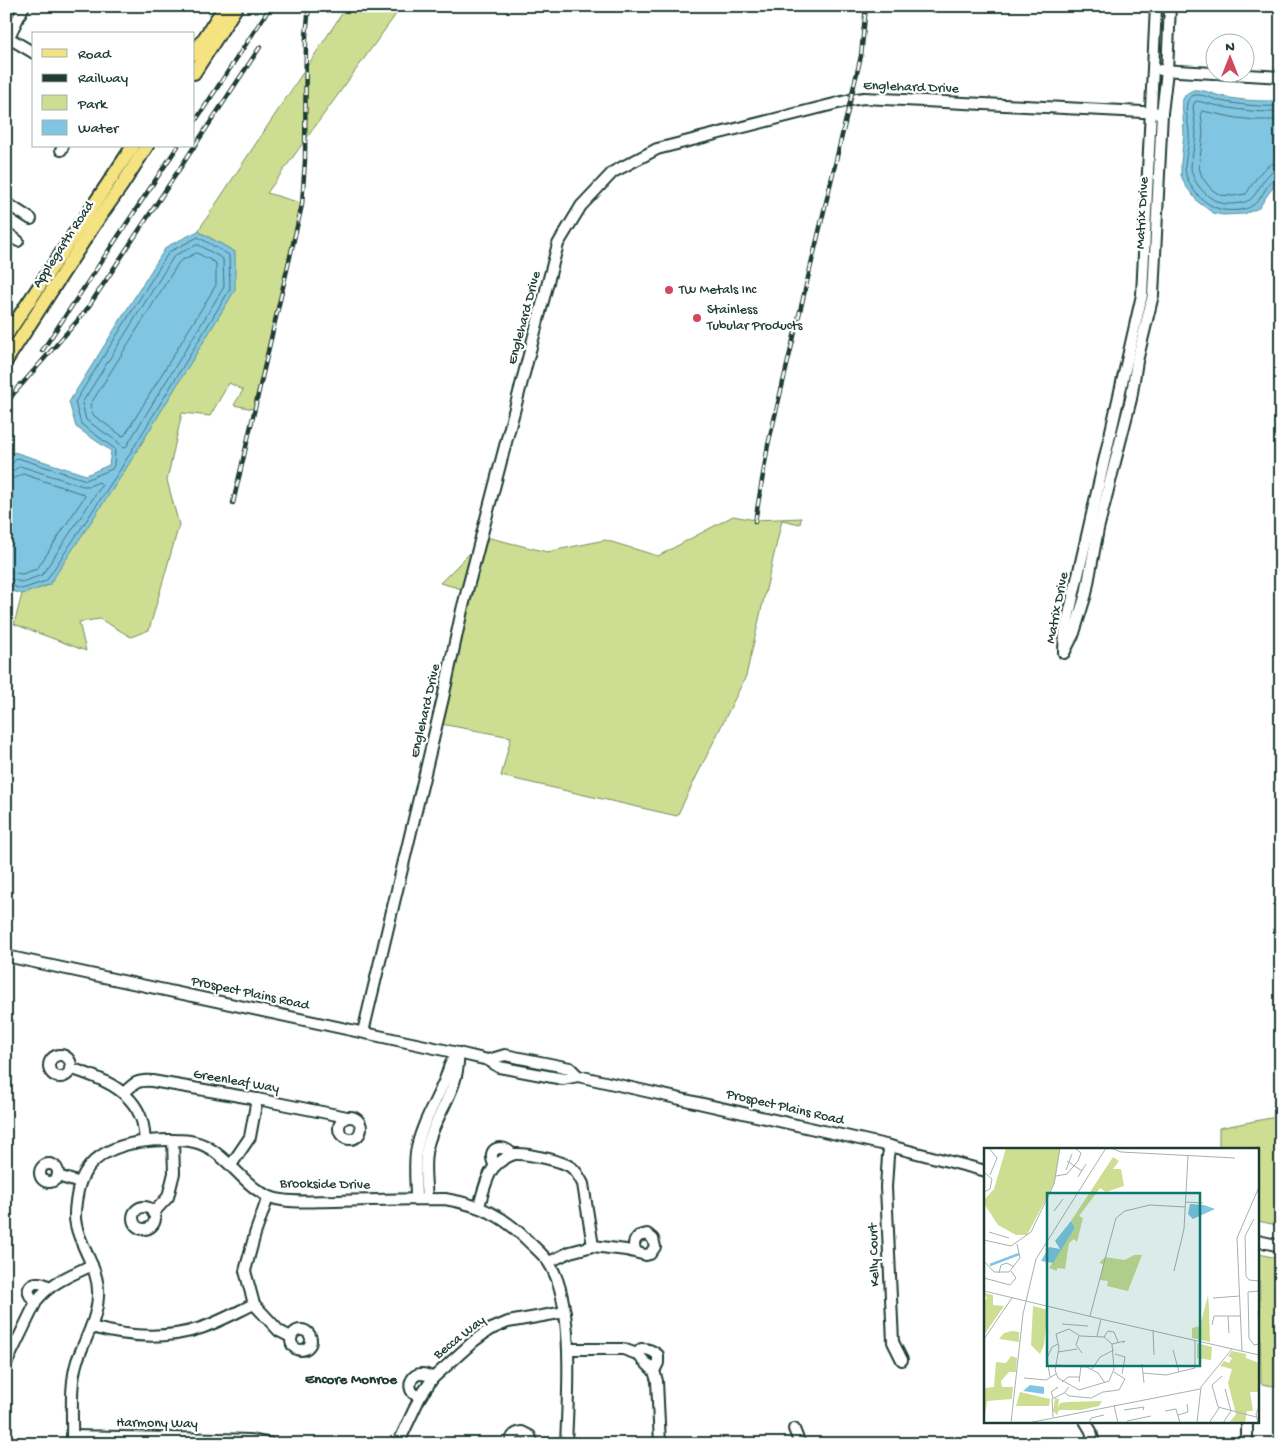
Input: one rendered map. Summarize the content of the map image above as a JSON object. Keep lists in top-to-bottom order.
{
  "streets": {
    "main road": ["Applegarth Road"],
    "street": [
      "Englehard Drive",
      "Matrix Drive",
      "Prospect Plains Road",
      "Greenleaf Way",
      "Brookside Drive",
      "Kelly Court",
      "Becca Way",
      "Harmony Way"
    ]
  },
  "crossings": [
    ["Englehard Drive", "Matrix Drive"],
    ["Englehard Drive", "Prospect Plains Road"],
    ["Prospect Plains Road", "Kelly Court"],
    ["Brookside Drive", "Becca Way"],
    ["Brookside Drive", "Harmony Way"]
  ],
  "districts": ["Encore Monroe"],
  "places": ["TW Metals Inc", "Stainless Tubular Products"],
  "legend": [
    "Road",
    "Railway",
    "Park",
    "Water"
  ],
  "north": "top"
}
